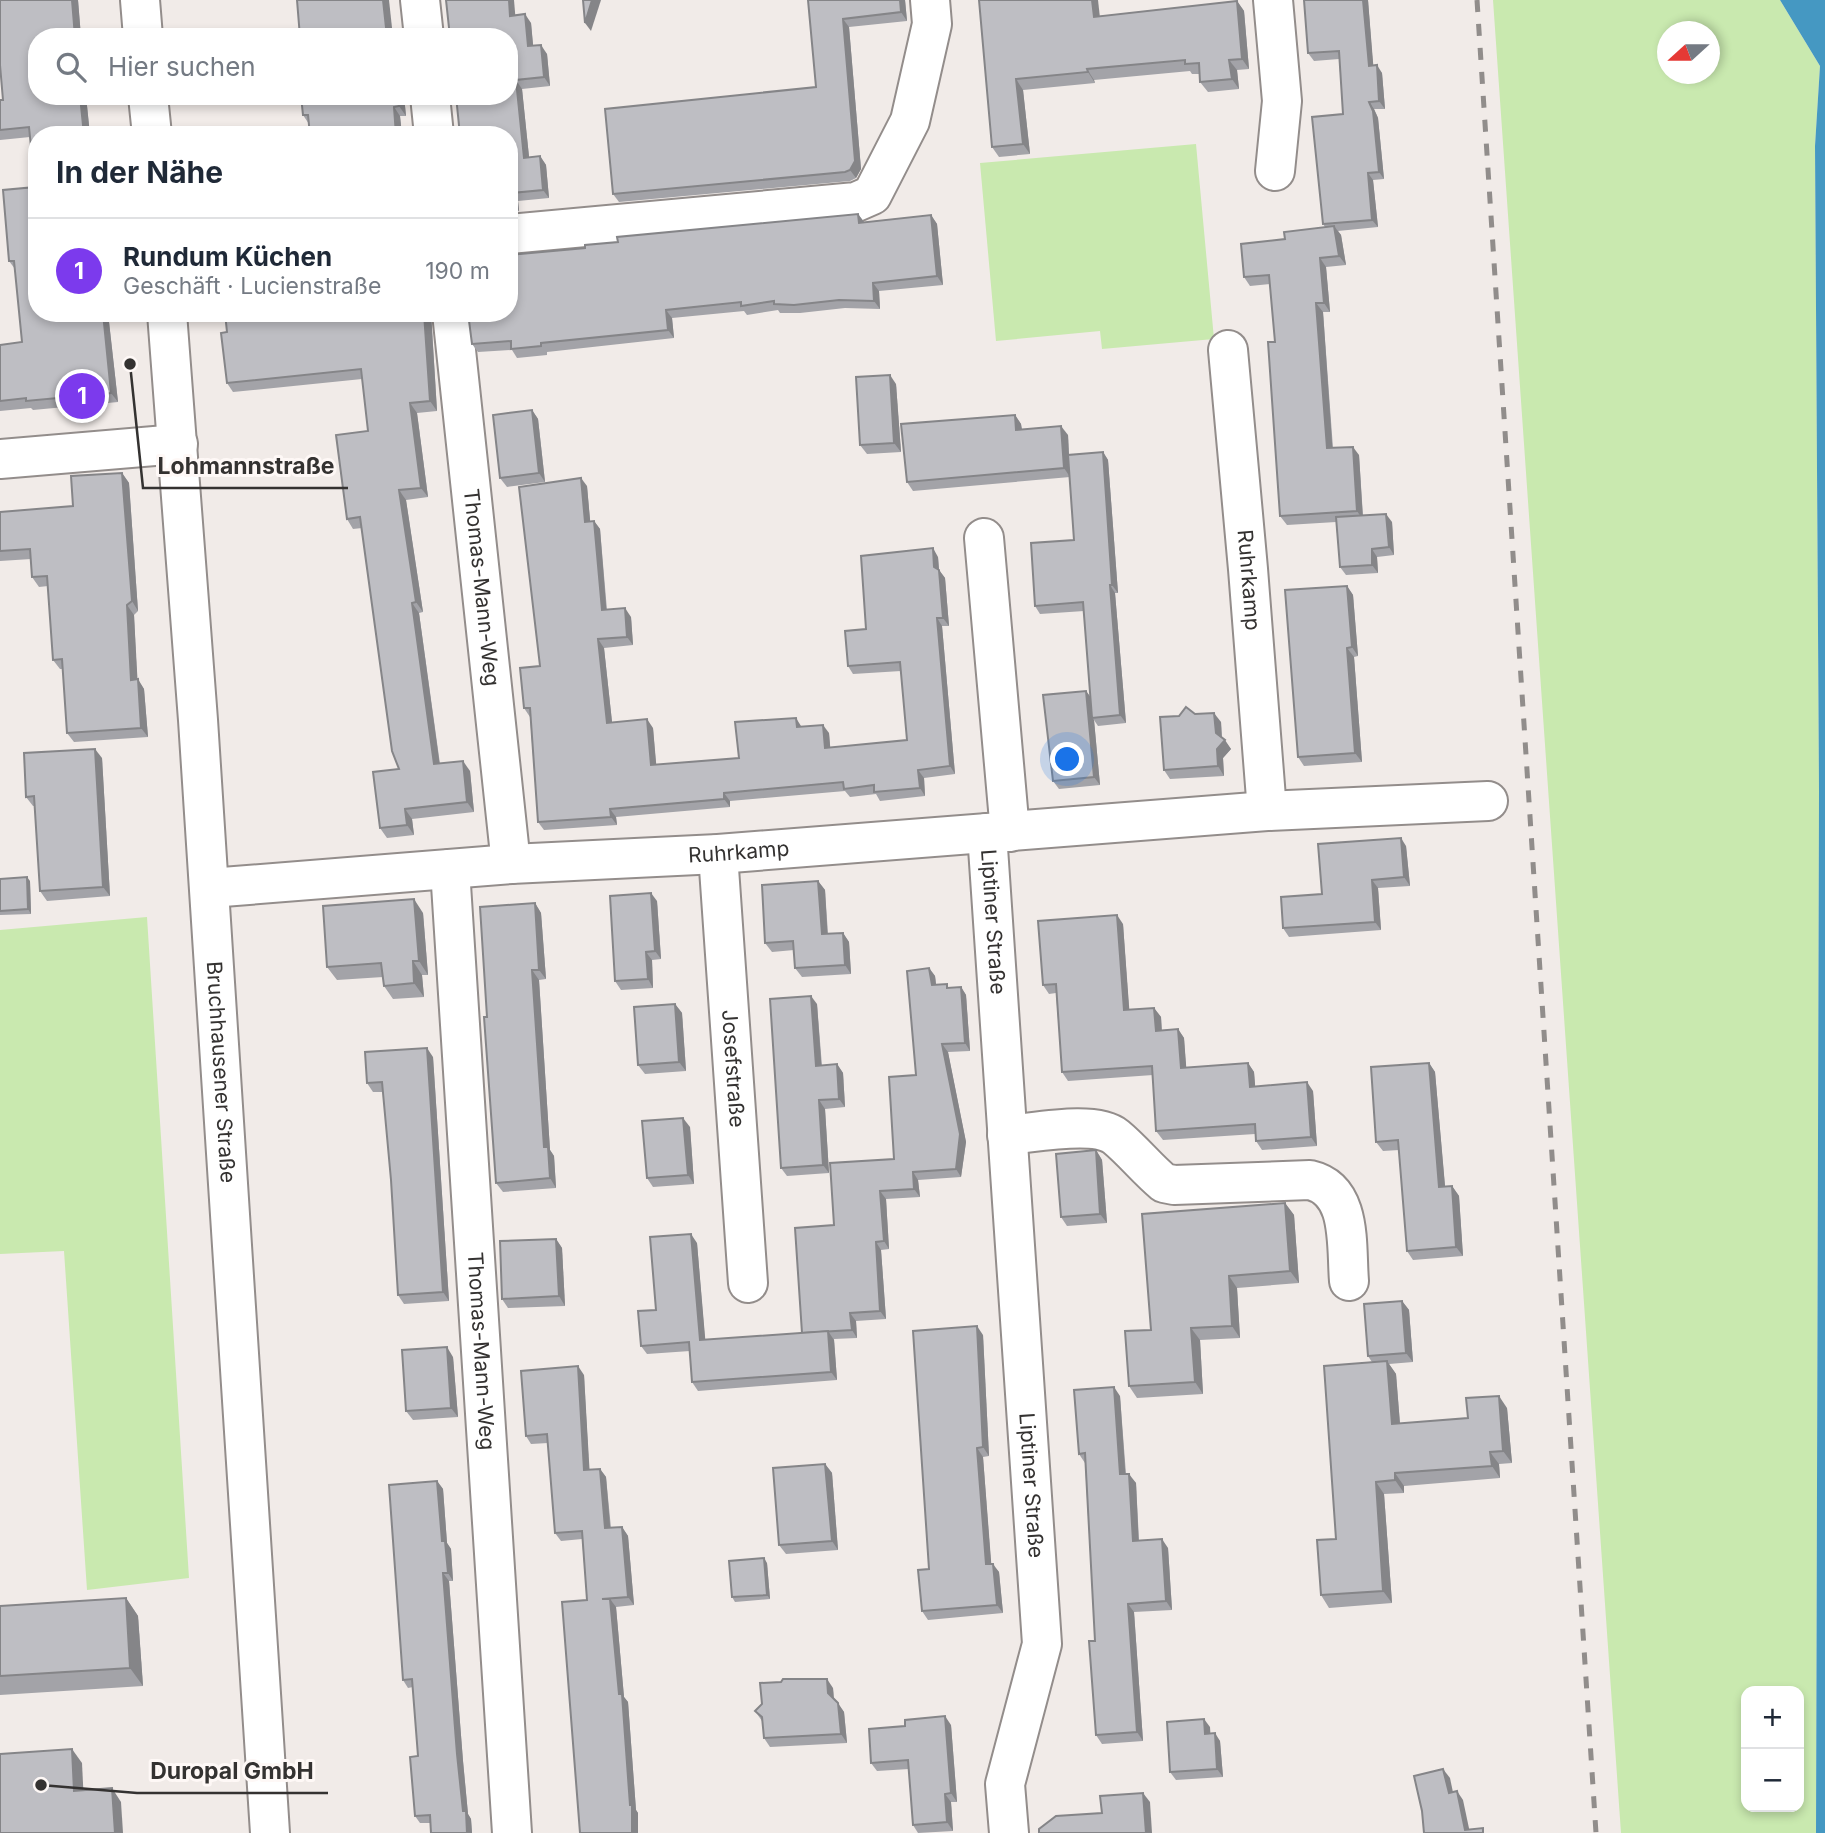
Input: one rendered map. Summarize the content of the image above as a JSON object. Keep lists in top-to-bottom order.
{
  "streets": {
    "street": [
      "Ruhrkamp",
      "Thomas-Mann-Weg",
      "Liptiner Straße",
      "Josefstraße",
      "Bruchhausener Straße"
    ]
  },
  "crossings": [
    ["Ruhrkamp", "Thomas-Mann-Weg"],
    ["Ruhrkamp", "Liptiner Straße"],
    ["Ruhrkamp", "Josefstraße"],
    ["Ruhrkamp", "Bruchhausener Straße"]
  ],
  "places": ["Lohmannstraße", "Duropal GmbH"],
  "north": "left",
  "page": {
    "search": "Hier suchen",
    "heading": "In der Nähe",
    "list": [
      {
        "mark": "1",
        "name": "Rundum Küchen",
        "note": "Geschäft · Lucienstraße",
        "value": "190 m"
      }
    ],
    "pins": "1",
    "map_buttons": ["+", "−"]
  }
}
